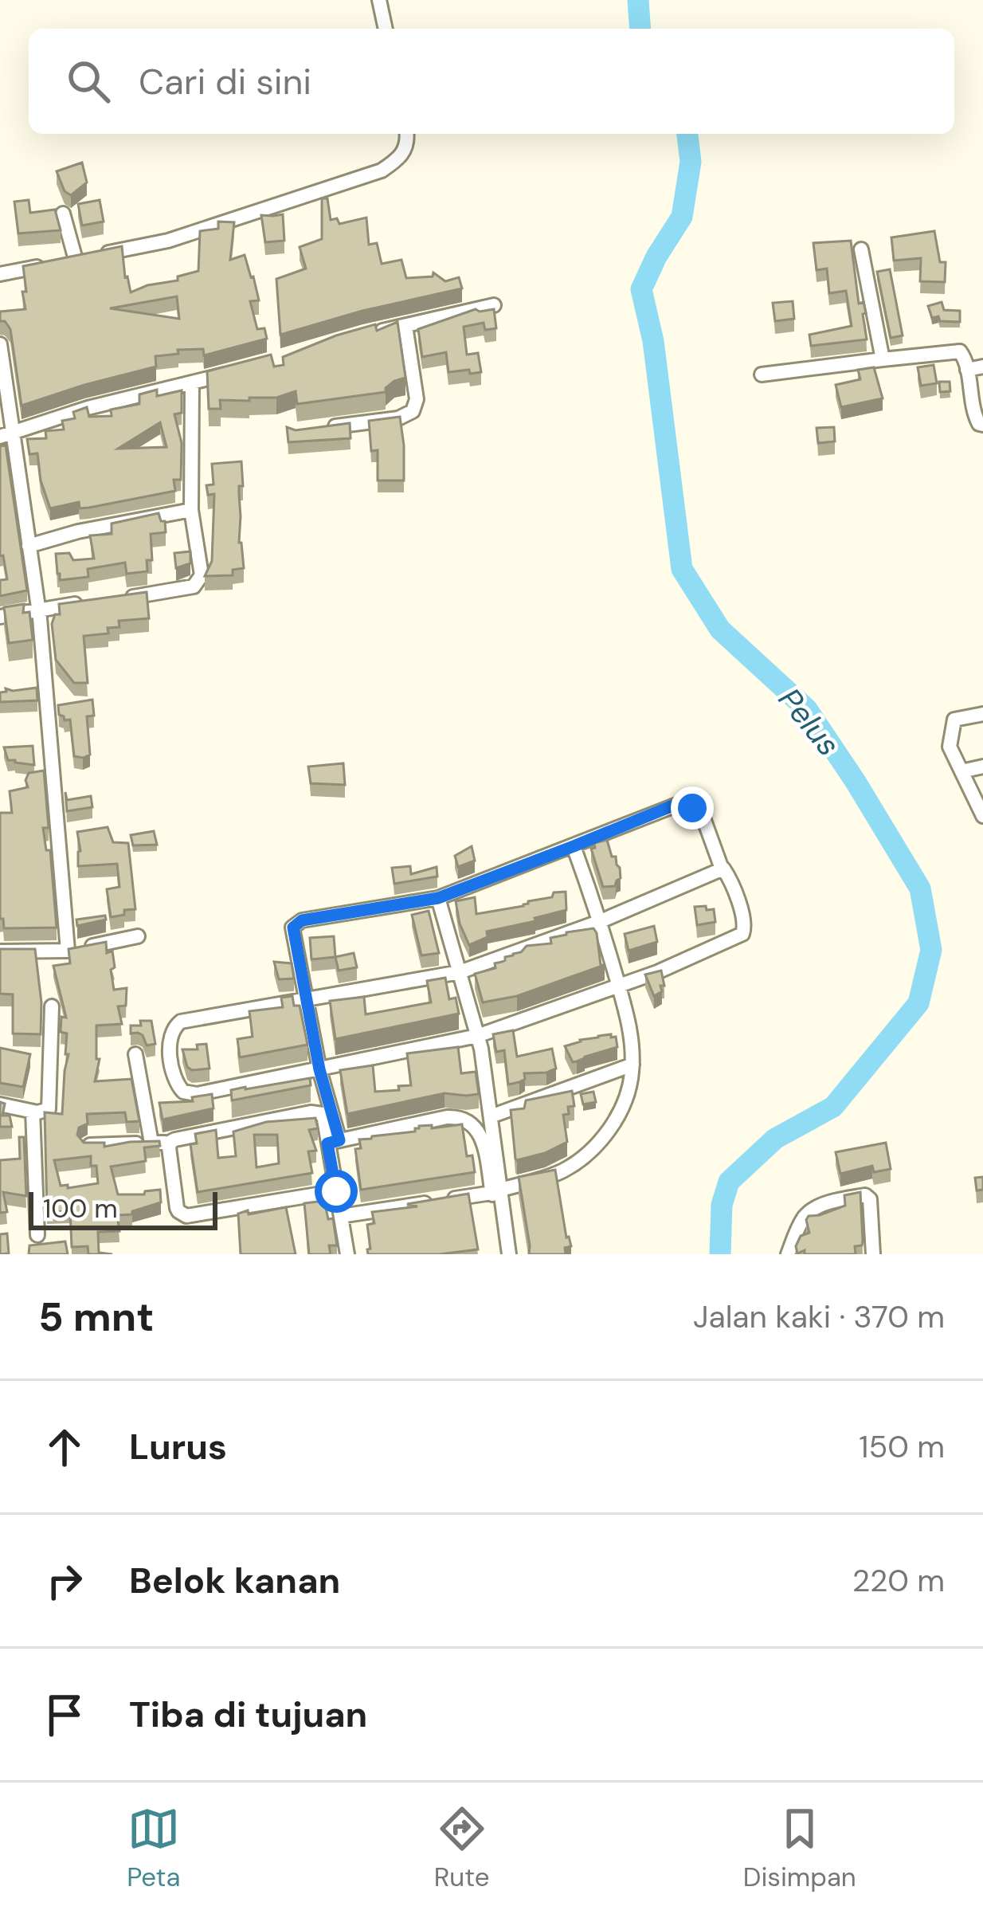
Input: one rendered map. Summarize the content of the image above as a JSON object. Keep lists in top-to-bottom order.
{
  "water": ["Pelus"],
  "scale_bar": "100 m",
  "page": {
    "search": "Cari di sini",
    "scale": "100 m",
    "heading": ["5 mnt", "Jalan kaki · 370 m"],
    "list": [
      ["Lurus", "150 m"],
      ["Belok kanan", "220 m"],
      "Tiba di tujuan"
    ],
    "nav": ["Peta", "Rute", "Disimpan"]
  }
}
